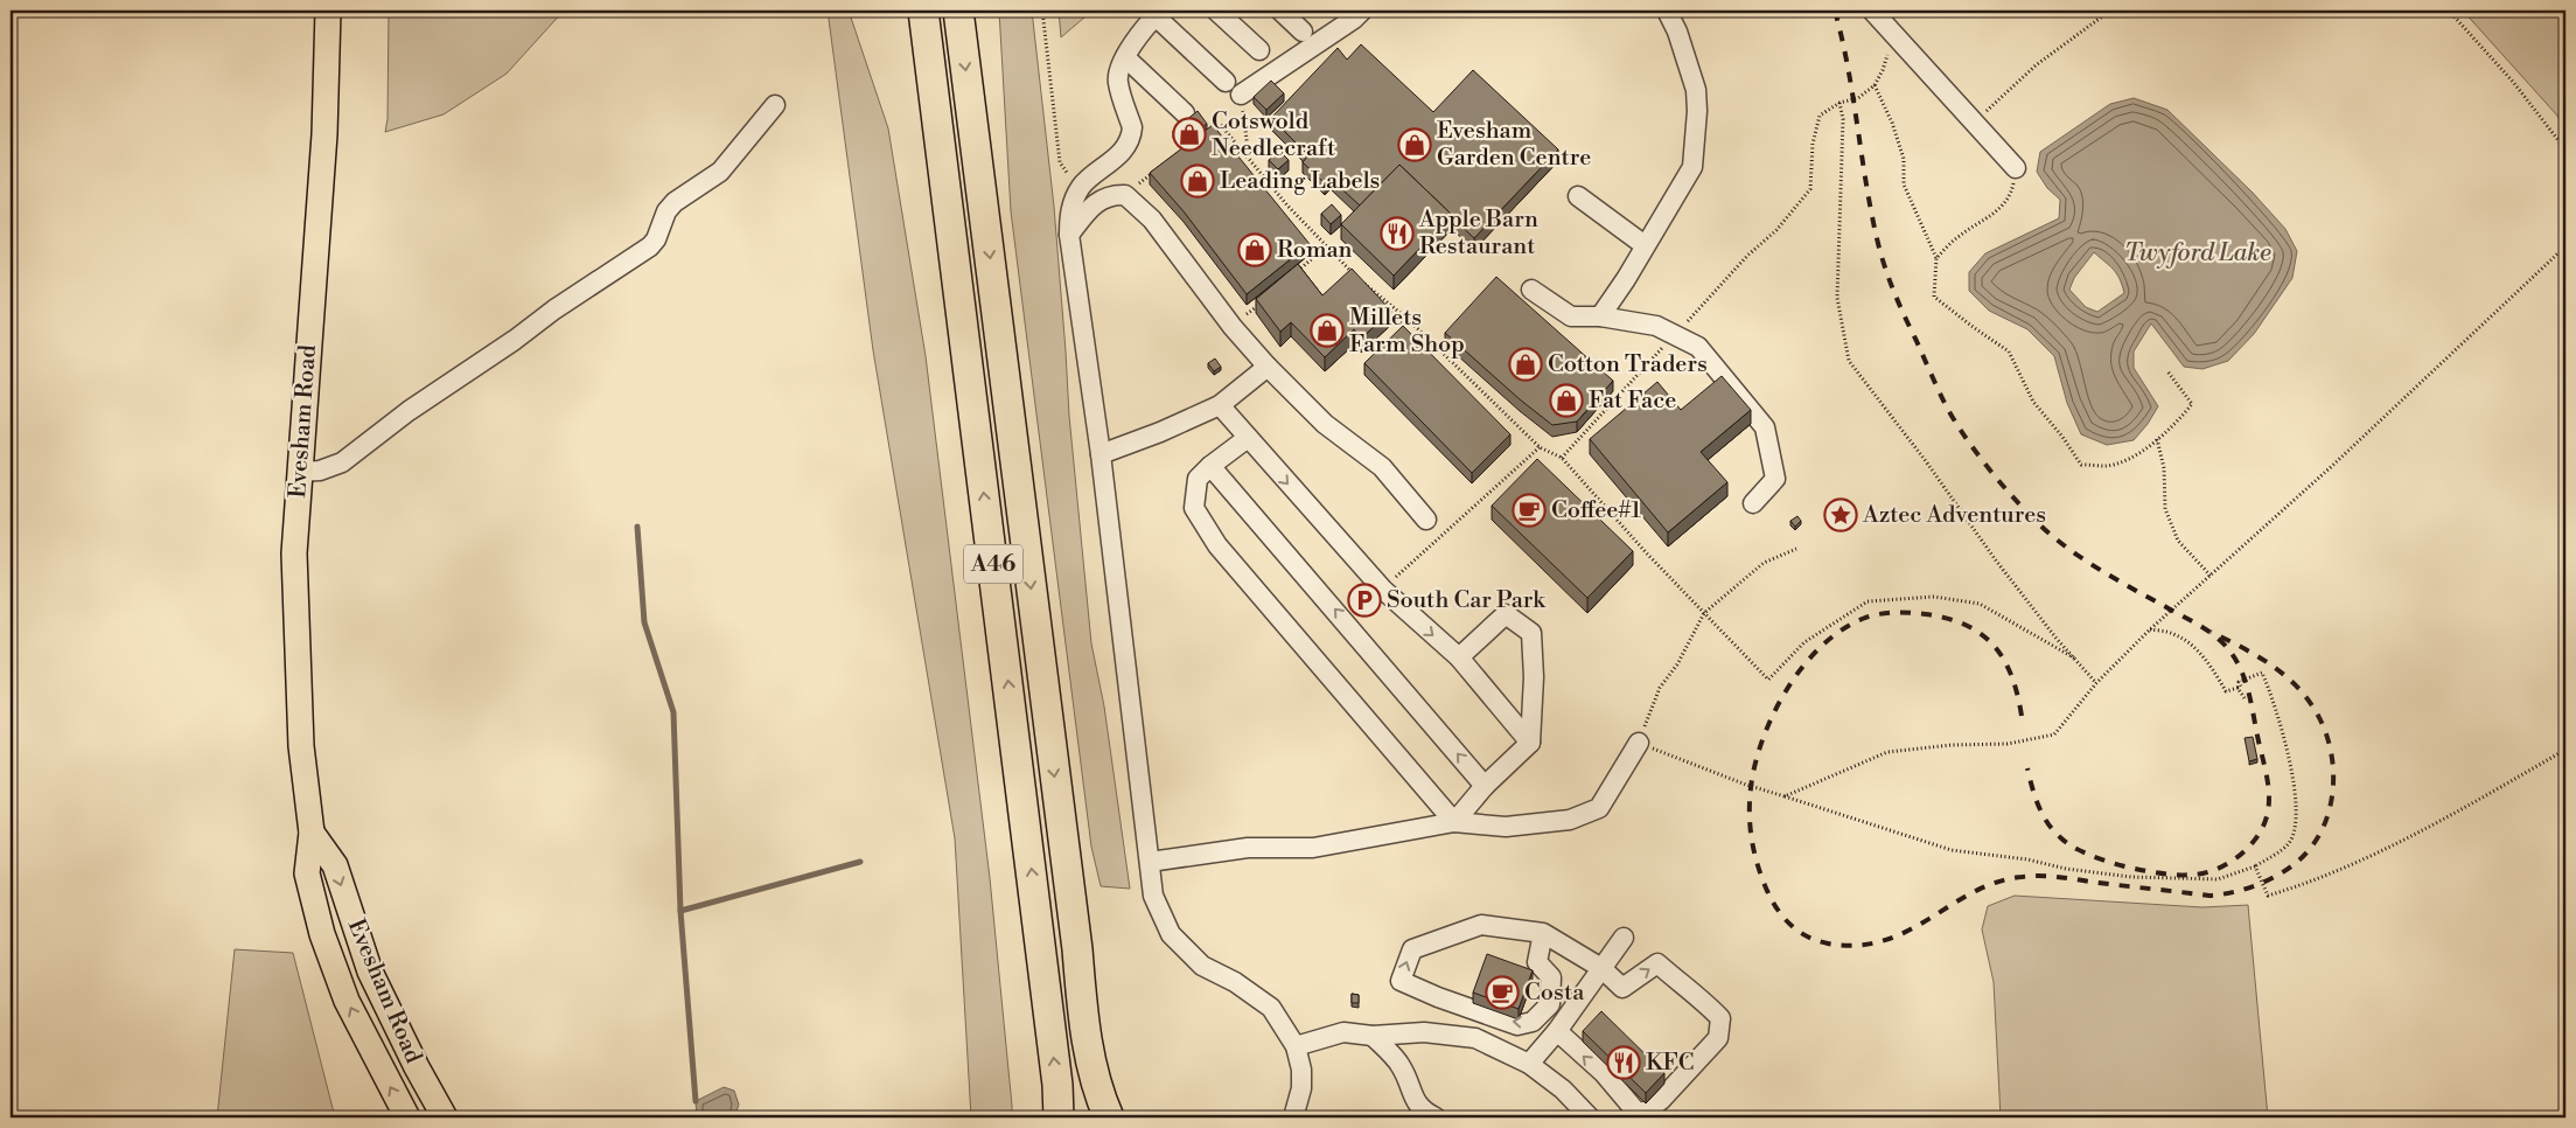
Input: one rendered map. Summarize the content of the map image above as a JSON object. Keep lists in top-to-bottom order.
{
  "streets": {
    "highway": ["A46"],
    "main road": ["Evesham Road"]
  },
  "water": ["Twyford Lake"],
  "places": {
    "shop": [
      "Cotswold Needlecraft",
      "Evesham Garden Centre",
      "Leading Labels",
      "Roman",
      "Millets Farm Shop",
      "Cotton Traders",
      "Fat Face"
    ],
    "restaurant": ["Apple Barn Restaurant", "KFC"],
    "cafe": ["Coffee#1", "Costa"],
    "place": ["Aztec Adventures"],
    "parking": ["South Car Park"]
  }
}
